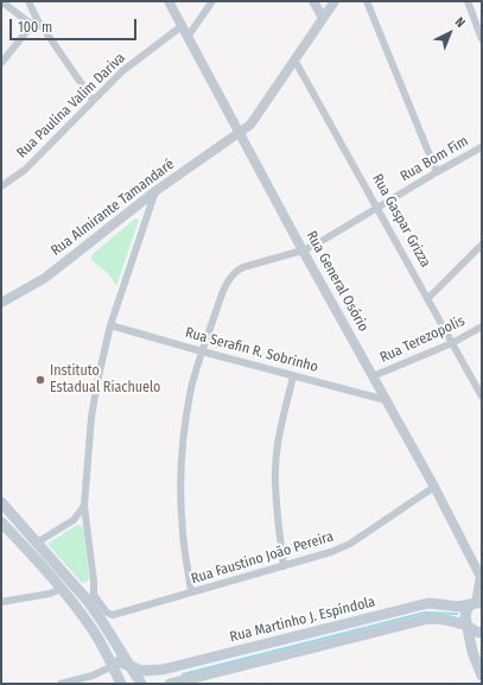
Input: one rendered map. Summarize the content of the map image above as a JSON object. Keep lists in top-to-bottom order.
{
  "streets": {
    "main road": ["Rua Martinho J. Espíndola"],
    "street": [
      "Rua Paulina Valim Dariva",
      "Rua Bom Fim",
      "Rua Almirante Tamandaré",
      "Rua Gaspar Grizza",
      "Rua General Osório",
      "Rua Terezopolis",
      "Rua Serafin R. Sobrinho",
      "Rua Faustino João Pereira"
    ]
  },
  "crossings": [
    ["Rua Paulina Valim Dariva", "Rua General Osório"],
    ["Rua Bom Fim", "Rua Gaspar Grizza"],
    ["Rua Bom Fim", "Rua General Osório"],
    ["Rua Bom Fim", "Rua Serafin R. Sobrinho"],
    ["Rua Bom Fim", "Rua Faustino João Pereira"],
    ["Rua Almirante Tamandaré", "Rua Gaspar Grizza"],
    ["Rua Almirante Tamandaré", "Rua General Osório"],
    ["Rua Gaspar Grizza", "Rua Terezopolis"],
    ["Rua General Osório", "Rua Terezopolis"],
    ["Rua General Osório", "Rua Serafin R. Sobrinho"],
    ["Rua General Osório", "Rua Faustino João Pereira"],
    ["Rua General Osório", "Rua Martinho J. Espíndola"]
  ],
  "places": ["Instituto Estadual Riachuelo"],
  "scale_bar": "100 m",
  "north": "top right"
}
